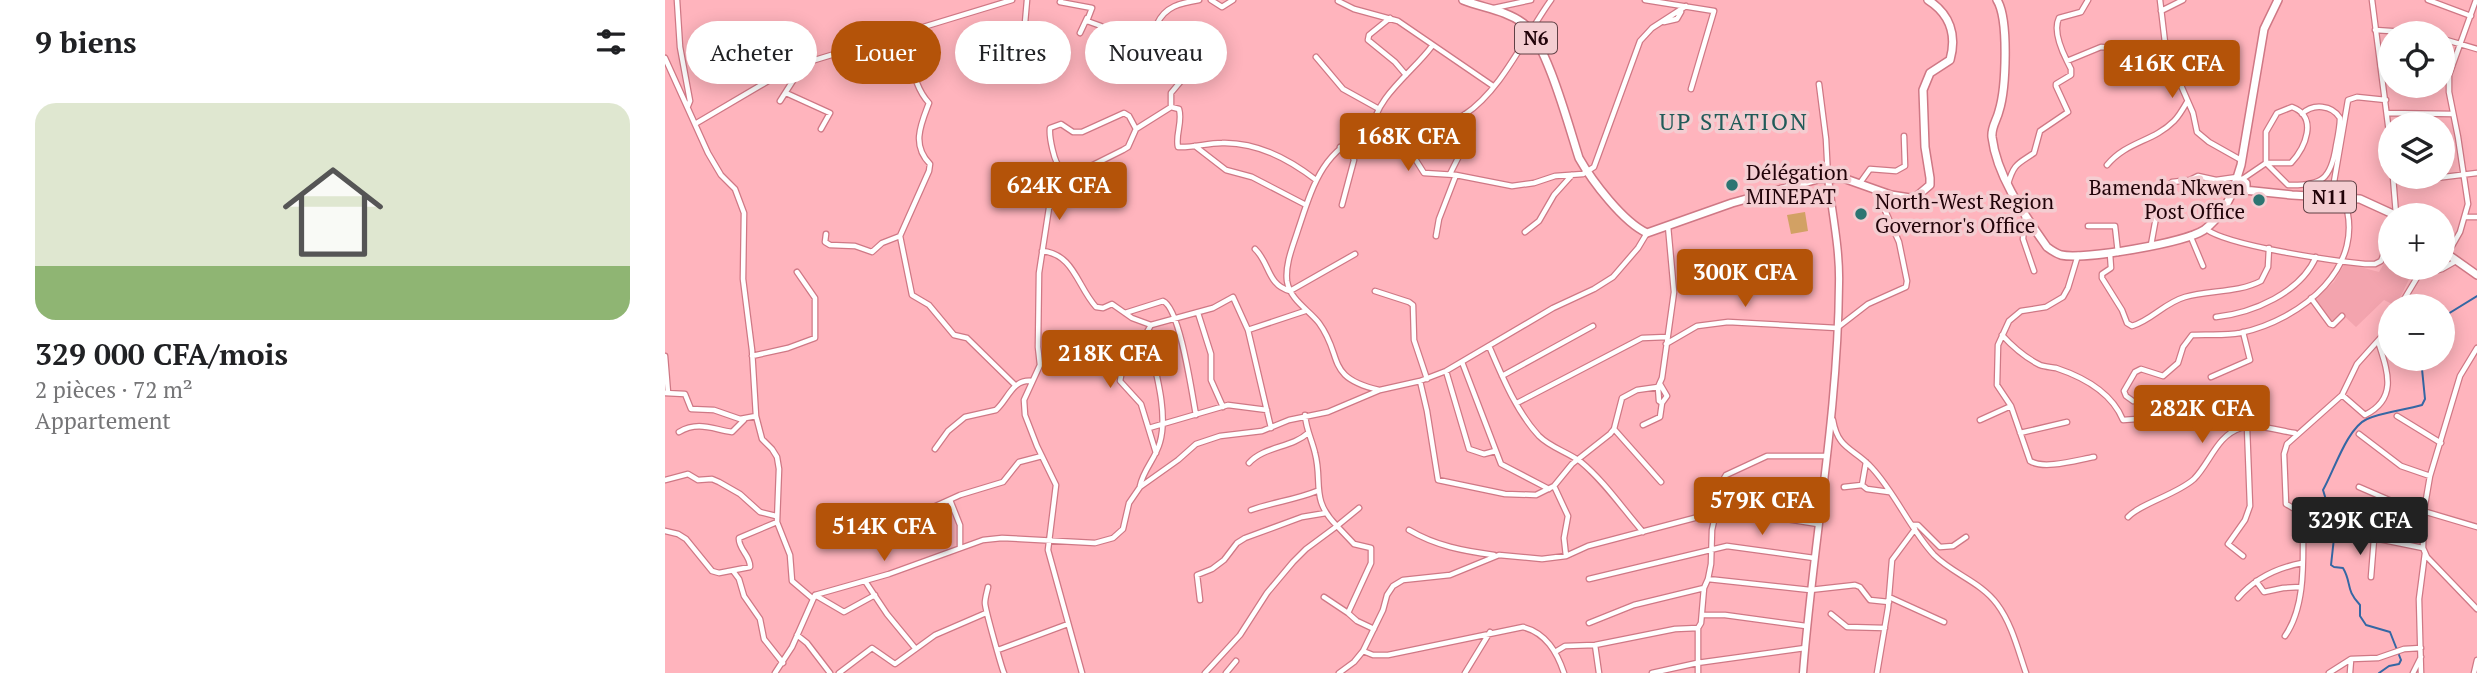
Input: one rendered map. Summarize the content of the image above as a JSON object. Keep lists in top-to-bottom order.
{
  "streets": {
    "highway": ["N6", "N11"]
  },
  "districts": ["UP STATION"],
  "places": ["Délégation MINEPAT", "Bamenda Nkwen Post Office", "North-West Region Governor's Office"],
  "page": {
    "heading": "9 biens",
    "map_buttons": ["+", "−"],
    "chip": [
      "Acheter",
      "Louer",
      "Filtres",
      "Nouveau"
    ],
    "price": [
      "416K CFA",
      "168K CFA",
      "624K CFA",
      "300K CFA",
      "218K CFA",
      "282K CFA",
      "579K CFA",
      "329K CFA",
      "514K CFA"
    ],
    "list": [
      {
        "name": "329 000 CFA/mois",
        "note": "2 pièces · 72 m² · Appartement"
      }
    ]
  }
}
